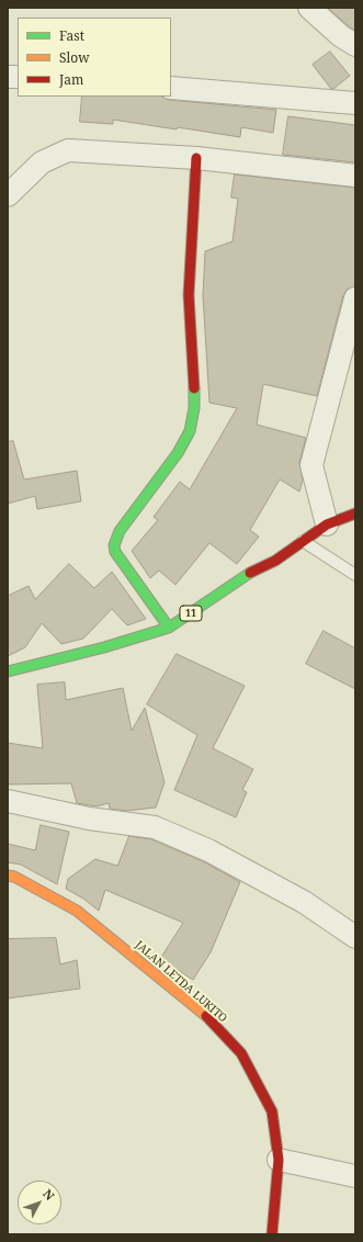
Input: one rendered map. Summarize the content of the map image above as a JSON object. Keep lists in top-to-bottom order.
{
  "streets": {
    "main road": ["11", "JALAN LETDA LUKITO"]
  },
  "legend": ["Fast", "Slow", "Jam"],
  "north": "top right"
}
